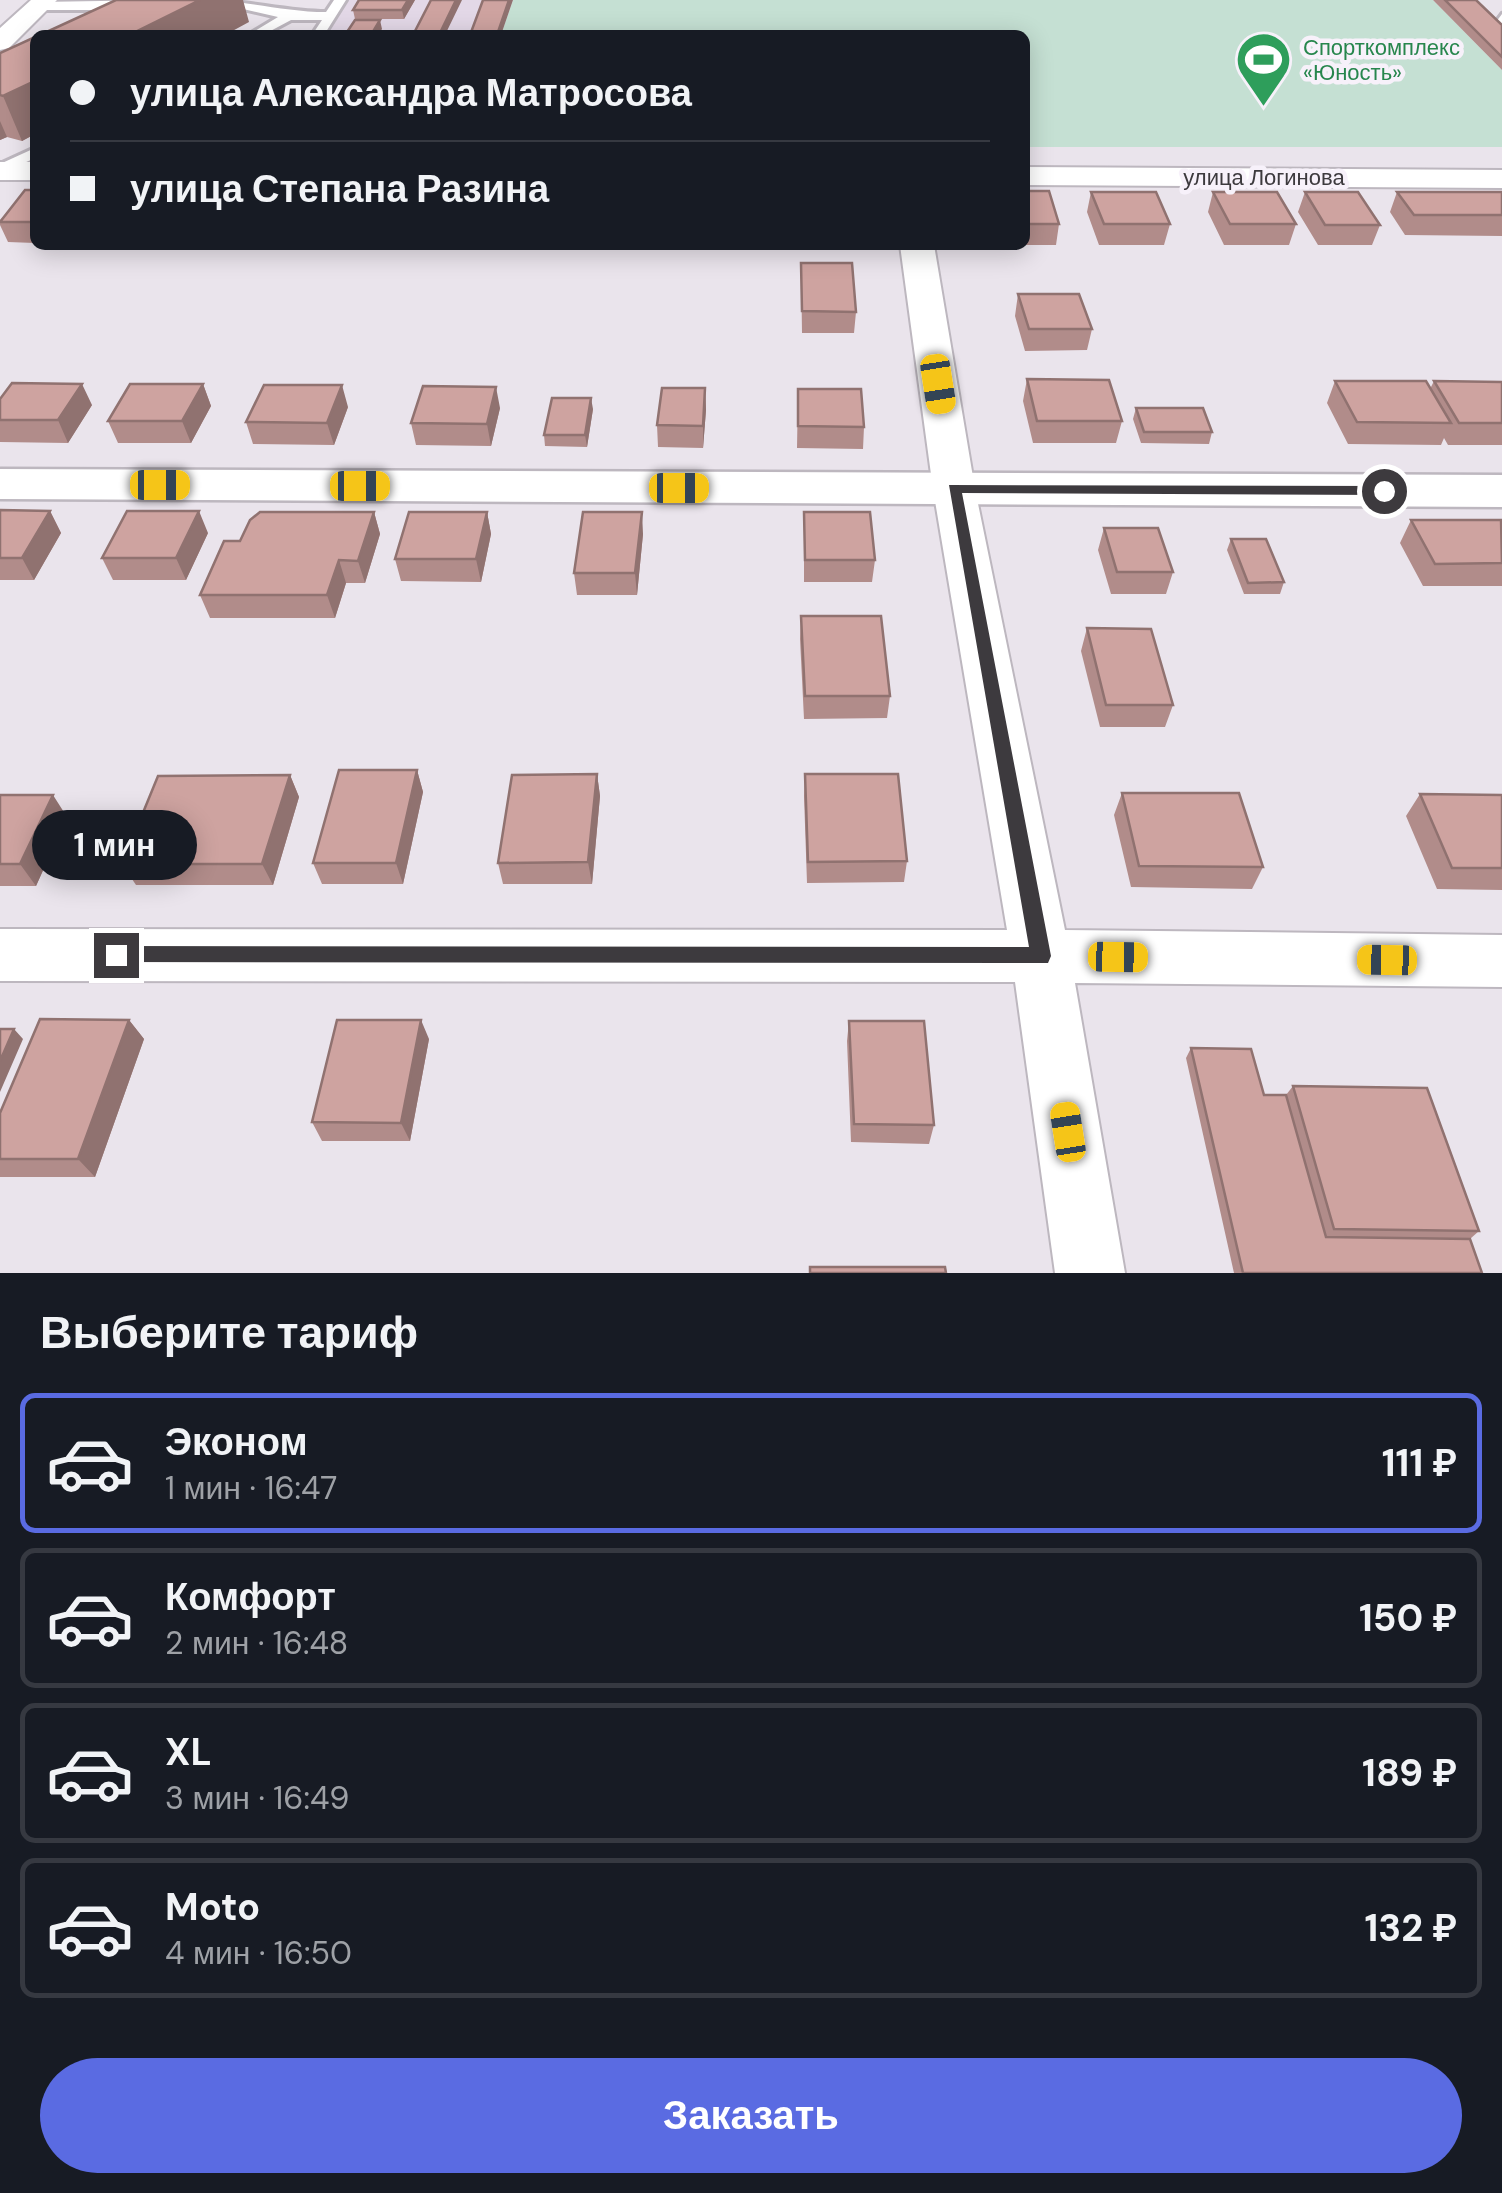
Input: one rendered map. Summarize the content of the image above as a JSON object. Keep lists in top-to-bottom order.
{
  "streets": {
    "street": ["улица Логинова"]
  },
  "places": {
    "sports": ["Спорткомплекс «Юность»"]
  },
  "page": {
    "banner": ["улица Александра Матросова", "улица Степана Разина"],
    "bubble": "1 мин",
    "heading": "Выберите тариф",
    "list": [
      {
        "name": "Эконом",
        "note": "1 мин · 16:47",
        "value": "111 ₽"
      },
      {
        "name": "Комфорт",
        "note": "2 мин · 16:48",
        "value": "150 ₽"
      },
      {
        "name": "XL",
        "note": "3 мин · 16:49",
        "value": "189 ₽"
      },
      {
        "name": "Moto",
        "note": "4 мин · 16:50",
        "value": "132 ₽"
      }
    ],
    "buttons": "Заказать"
  }
}
